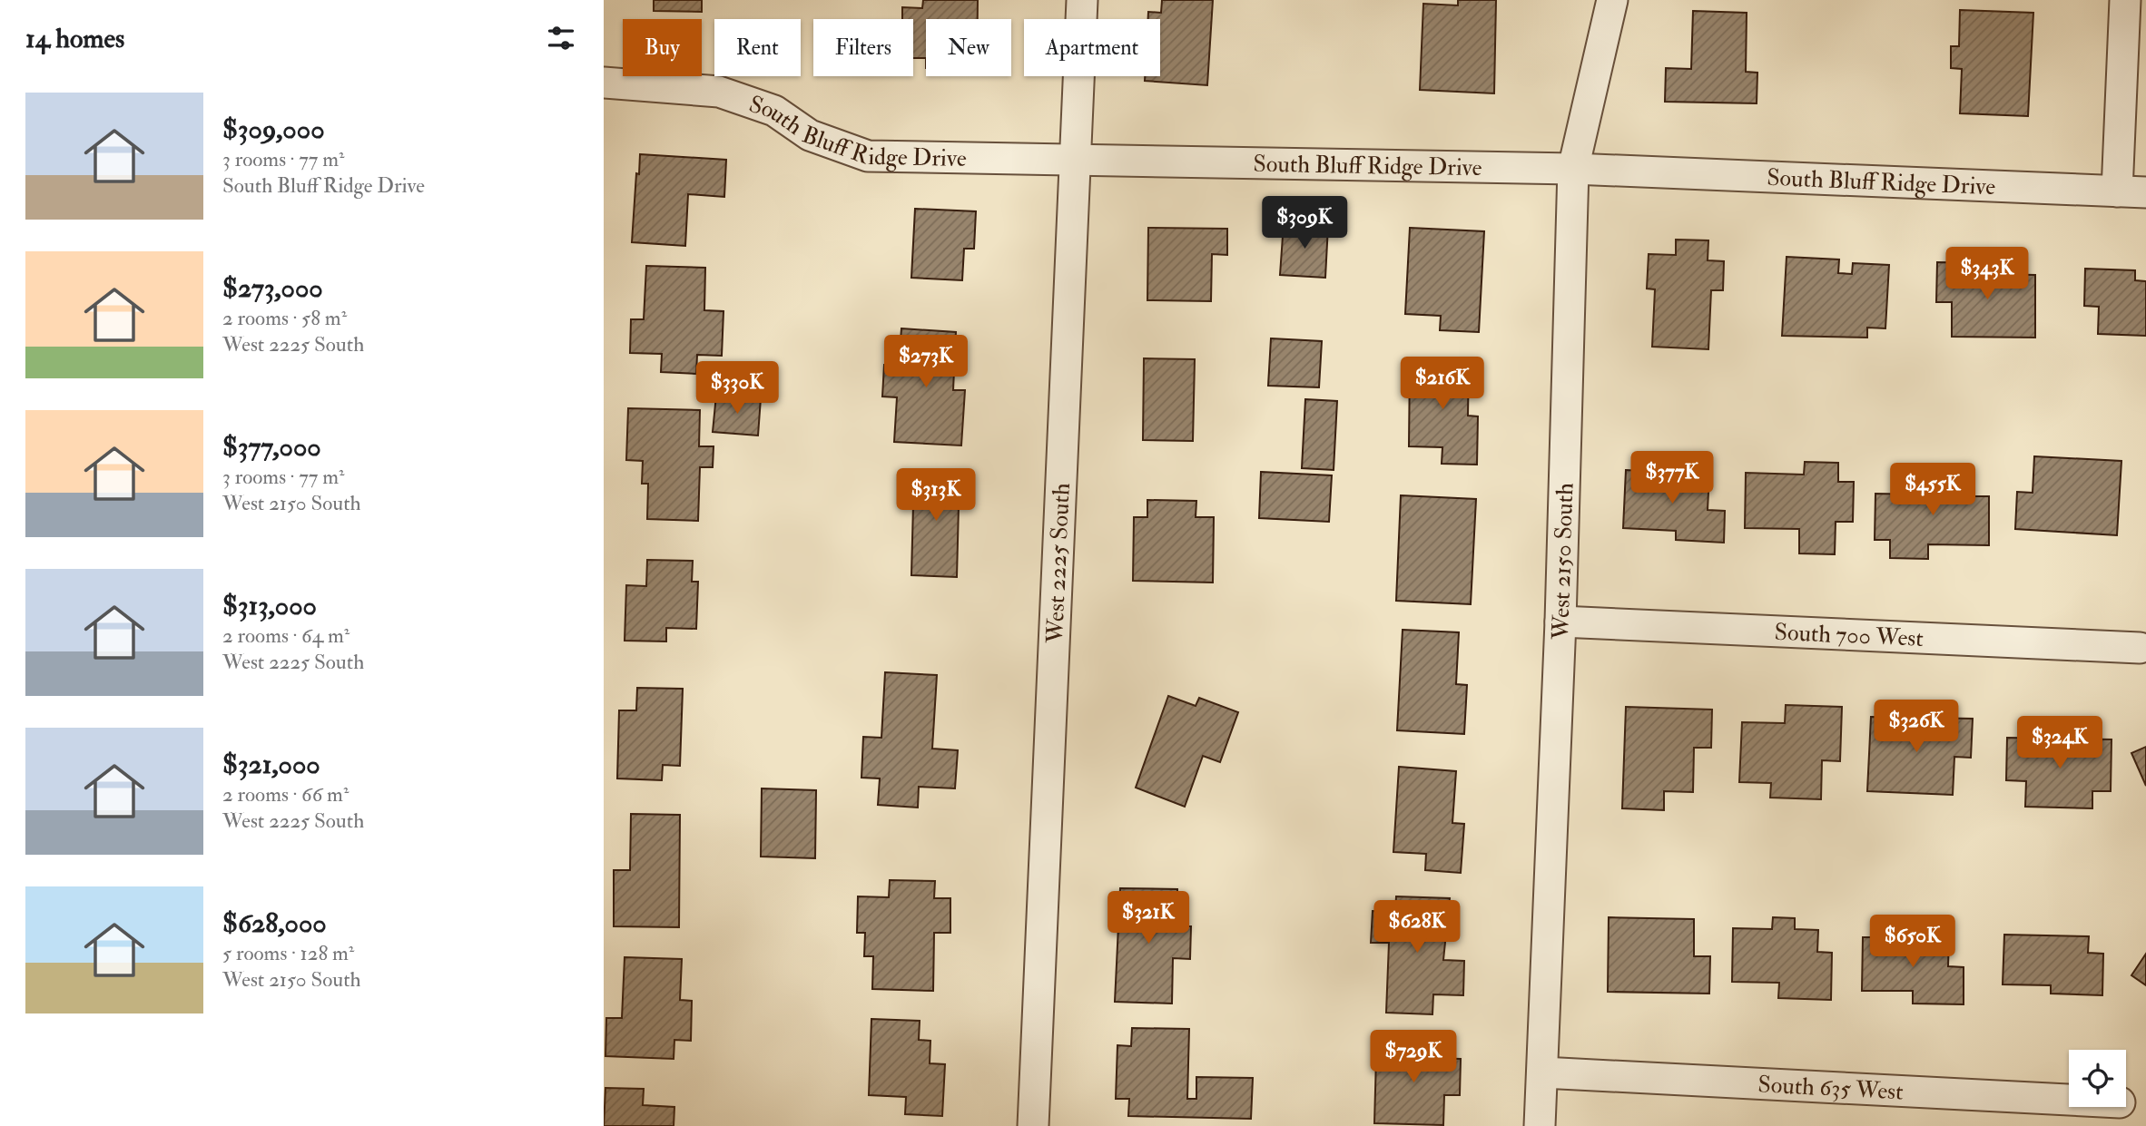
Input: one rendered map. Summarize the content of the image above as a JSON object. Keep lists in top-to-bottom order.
{
  "streets": {
    "street": [
      "South Bluff Ridge Drive",
      "West 2150 South",
      "West 2225 South",
      "South 700 West",
      "South 635 West"
    ]
  },
  "crossings": [
    ["South Bluff Ridge Drive", "West 2150 South"],
    ["South Bluff Ridge Drive", "West 2225 South"],
    ["West 2150 South", "South 700 West"],
    ["West 2150 South", "South 635 West"]
  ],
  "page": {
    "heading": "14 homes",
    "chip": [
      "Buy",
      "Rent",
      "Filters",
      "New",
      "Apartment"
    ],
    "list": [
      {
        "name": "$309,000",
        "note": "3 rooms · 77 m² · South Bluff Ridge Drive"
      },
      {
        "name": "$273,000",
        "note": "2 rooms · 58 m² · West 2225 South"
      },
      {
        "name": "$377,000",
        "note": "3 rooms · 77 m² · West 2150 South"
      },
      {
        "name": "$313,000",
        "note": "2 rooms · 64 m² · West 2225 South"
      },
      {
        "name": "$321,000",
        "note": "2 rooms · 66 m² · West 2225 South"
      },
      {
        "name": "$628,000",
        "note": "5 rooms · 128 m² · West 2150 South"
      }
    ],
    "price": [
      "$309K",
      "$343K",
      "$273K",
      "$216K",
      "$330K",
      "$377K",
      "$455K",
      "$313K",
      "$326K",
      "$324K",
      "$321K",
      "$628K",
      "$650K",
      "$729K"
    ]
  }
}
